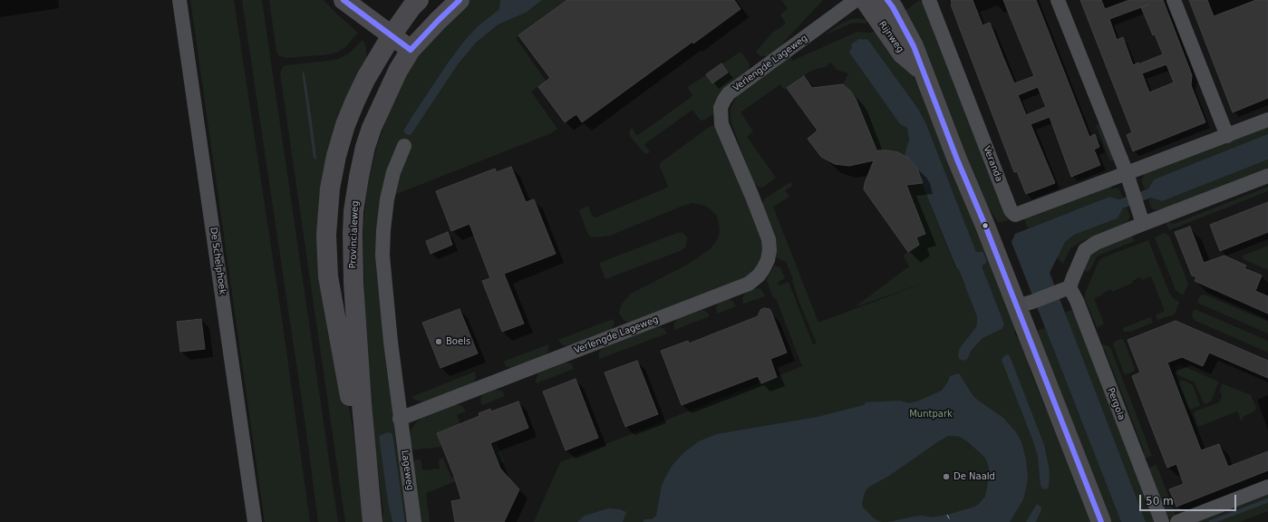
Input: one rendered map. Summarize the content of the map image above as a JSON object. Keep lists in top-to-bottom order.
{
  "streets": {
    "main road": ["Rijnweg", "Provincialeweg"],
    "street": [
      "Verlengde Lageweg",
      "Veranda",
      "De Schelphoek",
      "Pergola",
      "Lageweg"
    ]
  },
  "crossings": [
    ["Verlengde Lageweg", "Lageweg"]
  ],
  "parks": ["Muntpark"],
  "places": ["Boels", "De Naald"],
  "scale_bar": "50 m"
}
